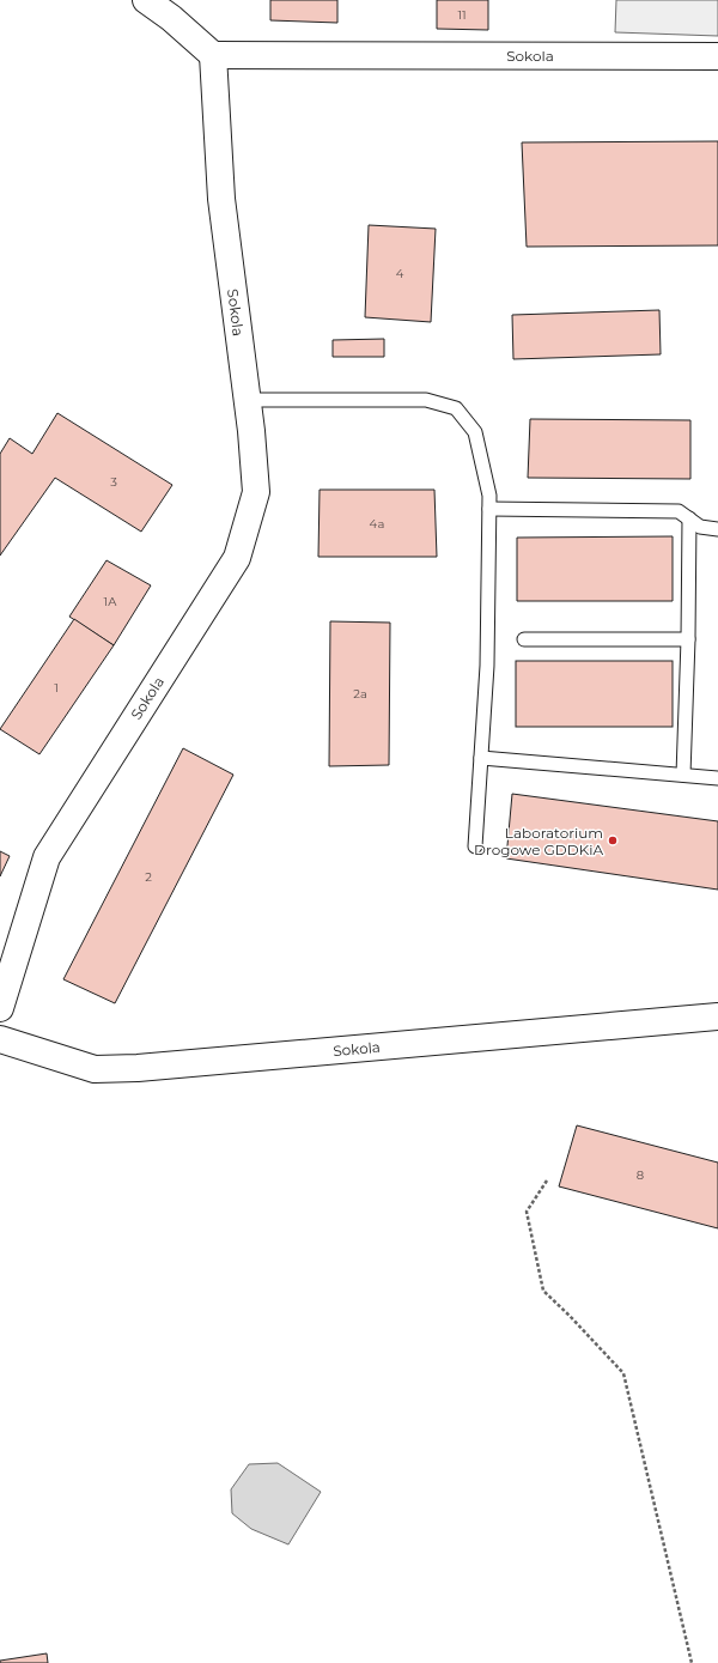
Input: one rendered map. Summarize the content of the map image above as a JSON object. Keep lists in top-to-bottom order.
{
  "streets": {
    "street": ["Sokola"]
  },
  "places": ["Laboratorium Drogowe GDDKiA"],
  "house_numbers": [
    "11",
    "4",
    "3",
    "4a",
    "1A",
    "1",
    "2a",
    "2",
    "8"
  ]
}
